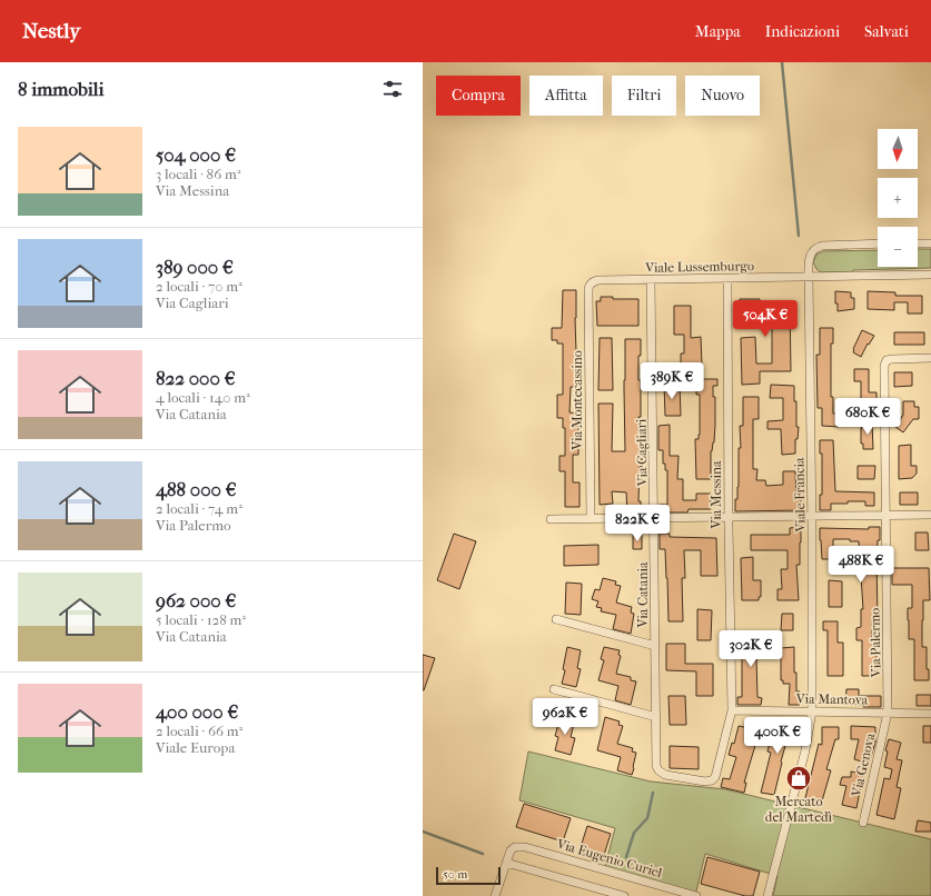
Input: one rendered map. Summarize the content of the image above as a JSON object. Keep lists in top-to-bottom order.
{
  "streets": {
    "street": [
      "Viale Lussemburgo",
      "Via Montecassino",
      "Via Cagliari",
      "Via Messina",
      "Viale Francia",
      "Via Catania",
      "Via Palermo",
      "Via Mantova",
      "Via Genova",
      "Via Eugenio Curiel"
    ]
  },
  "crossings": [
    ["Viale Lussemburgo", "Via Montecassino"],
    ["Viale Lussemburgo", "Via Cagliari"],
    ["Viale Lussemburgo", "Via Messina"],
    ["Viale Lussemburgo", "Viale Francia"],
    ["Via Cagliari", "Via Catania"],
    ["Via Messina", "Via Catania"],
    ["Via Messina", "Via Mantova"],
    ["Viale Francia", "Via Mantova"],
    ["Via Catania", "Via Mantova"],
    ["Via Palermo", "Via Mantova"],
    ["Via Palermo", "Via Genova"],
    ["Via Mantova", "Via Genova"]
  ],
  "places": {
    "shop": ["Mercato del Martedì"]
  },
  "scale_bar": "50 m",
  "north": "bottom",
  "page": {
    "header": "Nestly",
    "nav": ["Mappa", "Indicazioni", "Salvati"],
    "heading": "8 immobili",
    "chip": [
      "Compra",
      "Affitta",
      "Filtri",
      "Nuovo"
    ],
    "list": [
      {
        "name": "504 000 €",
        "note": "3 locali · 86 m² · Via Messina"
      },
      {
        "name": "389 000 €",
        "note": "2 locali · 70 m² · Via Cagliari"
      },
      {
        "name": "822 000 €",
        "note": "4 locali · 140 m² · Via Catania"
      },
      {
        "name": "488 000 €",
        "note": "2 locali · 74 m² · Via Palermo"
      },
      {
        "name": "962 000 €",
        "note": "5 locali · 128 m² · Via Catania"
      },
      {
        "name": "400 000 €",
        "note": "2 locali · 66 m² · Viale Europa"
      }
    ],
    "map_buttons": ["+", "−"],
    "price": [
      "504K €",
      "389K €",
      "680K €",
      "822K €",
      "488K €",
      "302K €",
      "962K €",
      "400K €"
    ],
    "scale": "50 m"
  }
}
